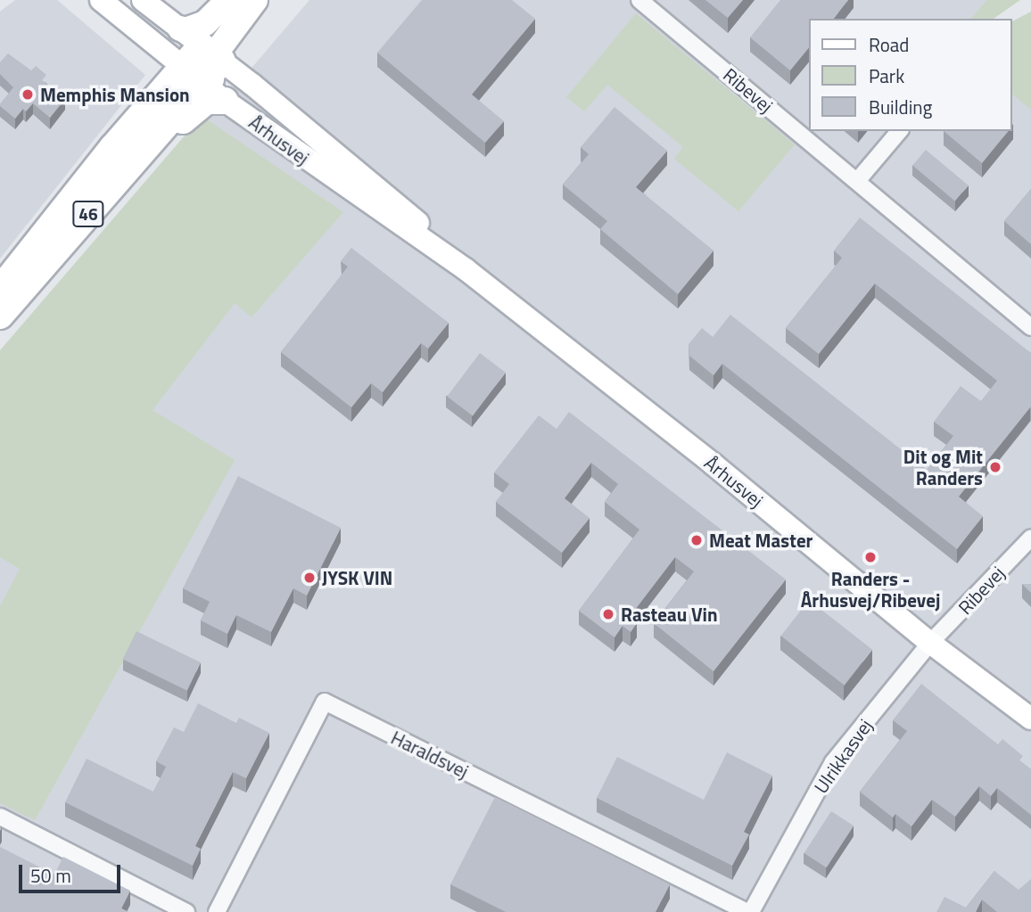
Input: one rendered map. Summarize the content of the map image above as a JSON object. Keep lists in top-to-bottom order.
{
  "streets": {
    "highway": ["46"],
    "main road": ["Århusvej"],
    "street": ["Ribevej", "Haraldsvej", "Ulrikkasvej"]
  },
  "crossings": [
    ["Ribevej", "Århusvej"],
    ["Ribevej", "Ulrikkasvej"],
    ["Århusvej", "46"],
    ["Århusvej", "Ulrikkasvej"],
    ["Haraldsvej", "Ulrikkasvej"]
  ],
  "places": [
    "Memphis Mansion",
    "Dit og Mit Randers",
    "Meat Master",
    "Randers - Århusvej/Ribevej",
    "JYSK VIN",
    "Rasteau Vin"
  ],
  "legend": ["Road", "Park", "Building"],
  "scale_bar": "50 m"
}
